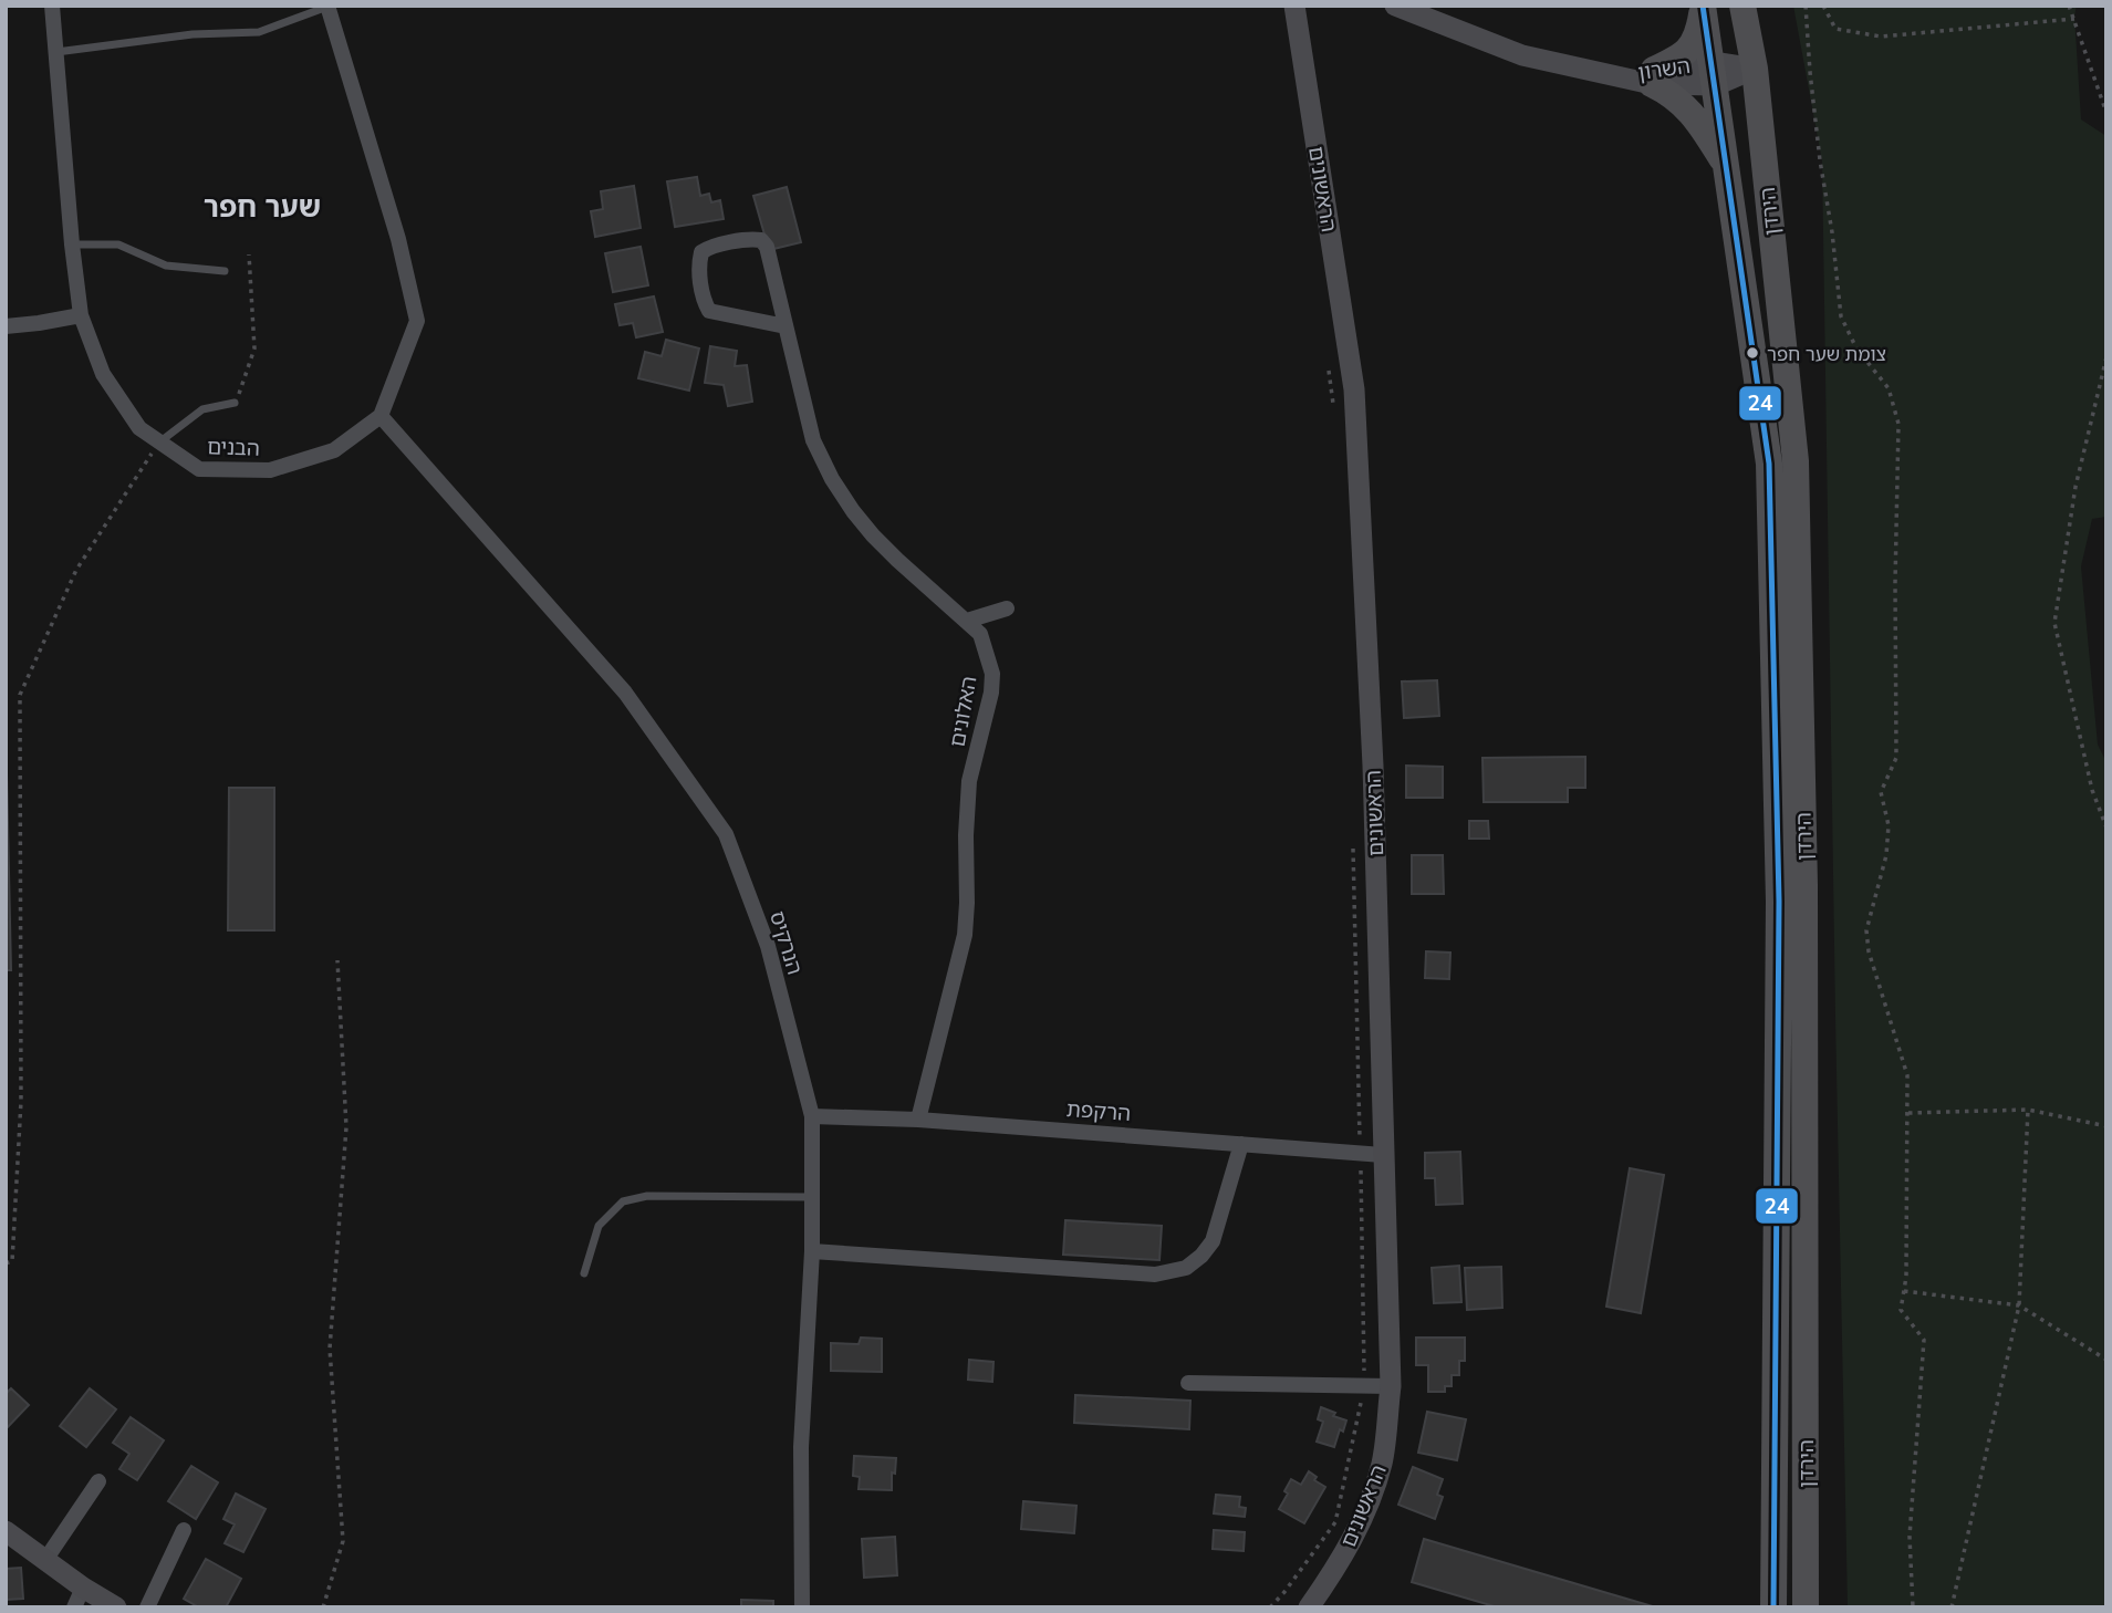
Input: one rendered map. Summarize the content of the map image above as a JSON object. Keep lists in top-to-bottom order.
{
  "streets": {
    "highway": ["הירדן"],
    "street": [
      "השרון",
      "הראשונים",
      "הבנים",
      "האלונים",
      "הנרקיס",
      "הרקפת"
    ]
  },
  "crossings": [
    ["השרון", "הירדן"],
    ["הראשונים", "הרקפת"],
    ["הבנים", "הנרקיס"],
    ["האלונים", "הרקפת"],
    ["הנרקיס", "הרקפת"]
  ],
  "districts": ["שער חפר"],
  "places": ["צומת שער חפר"],
  "lines": ["transit line 24"]
}
